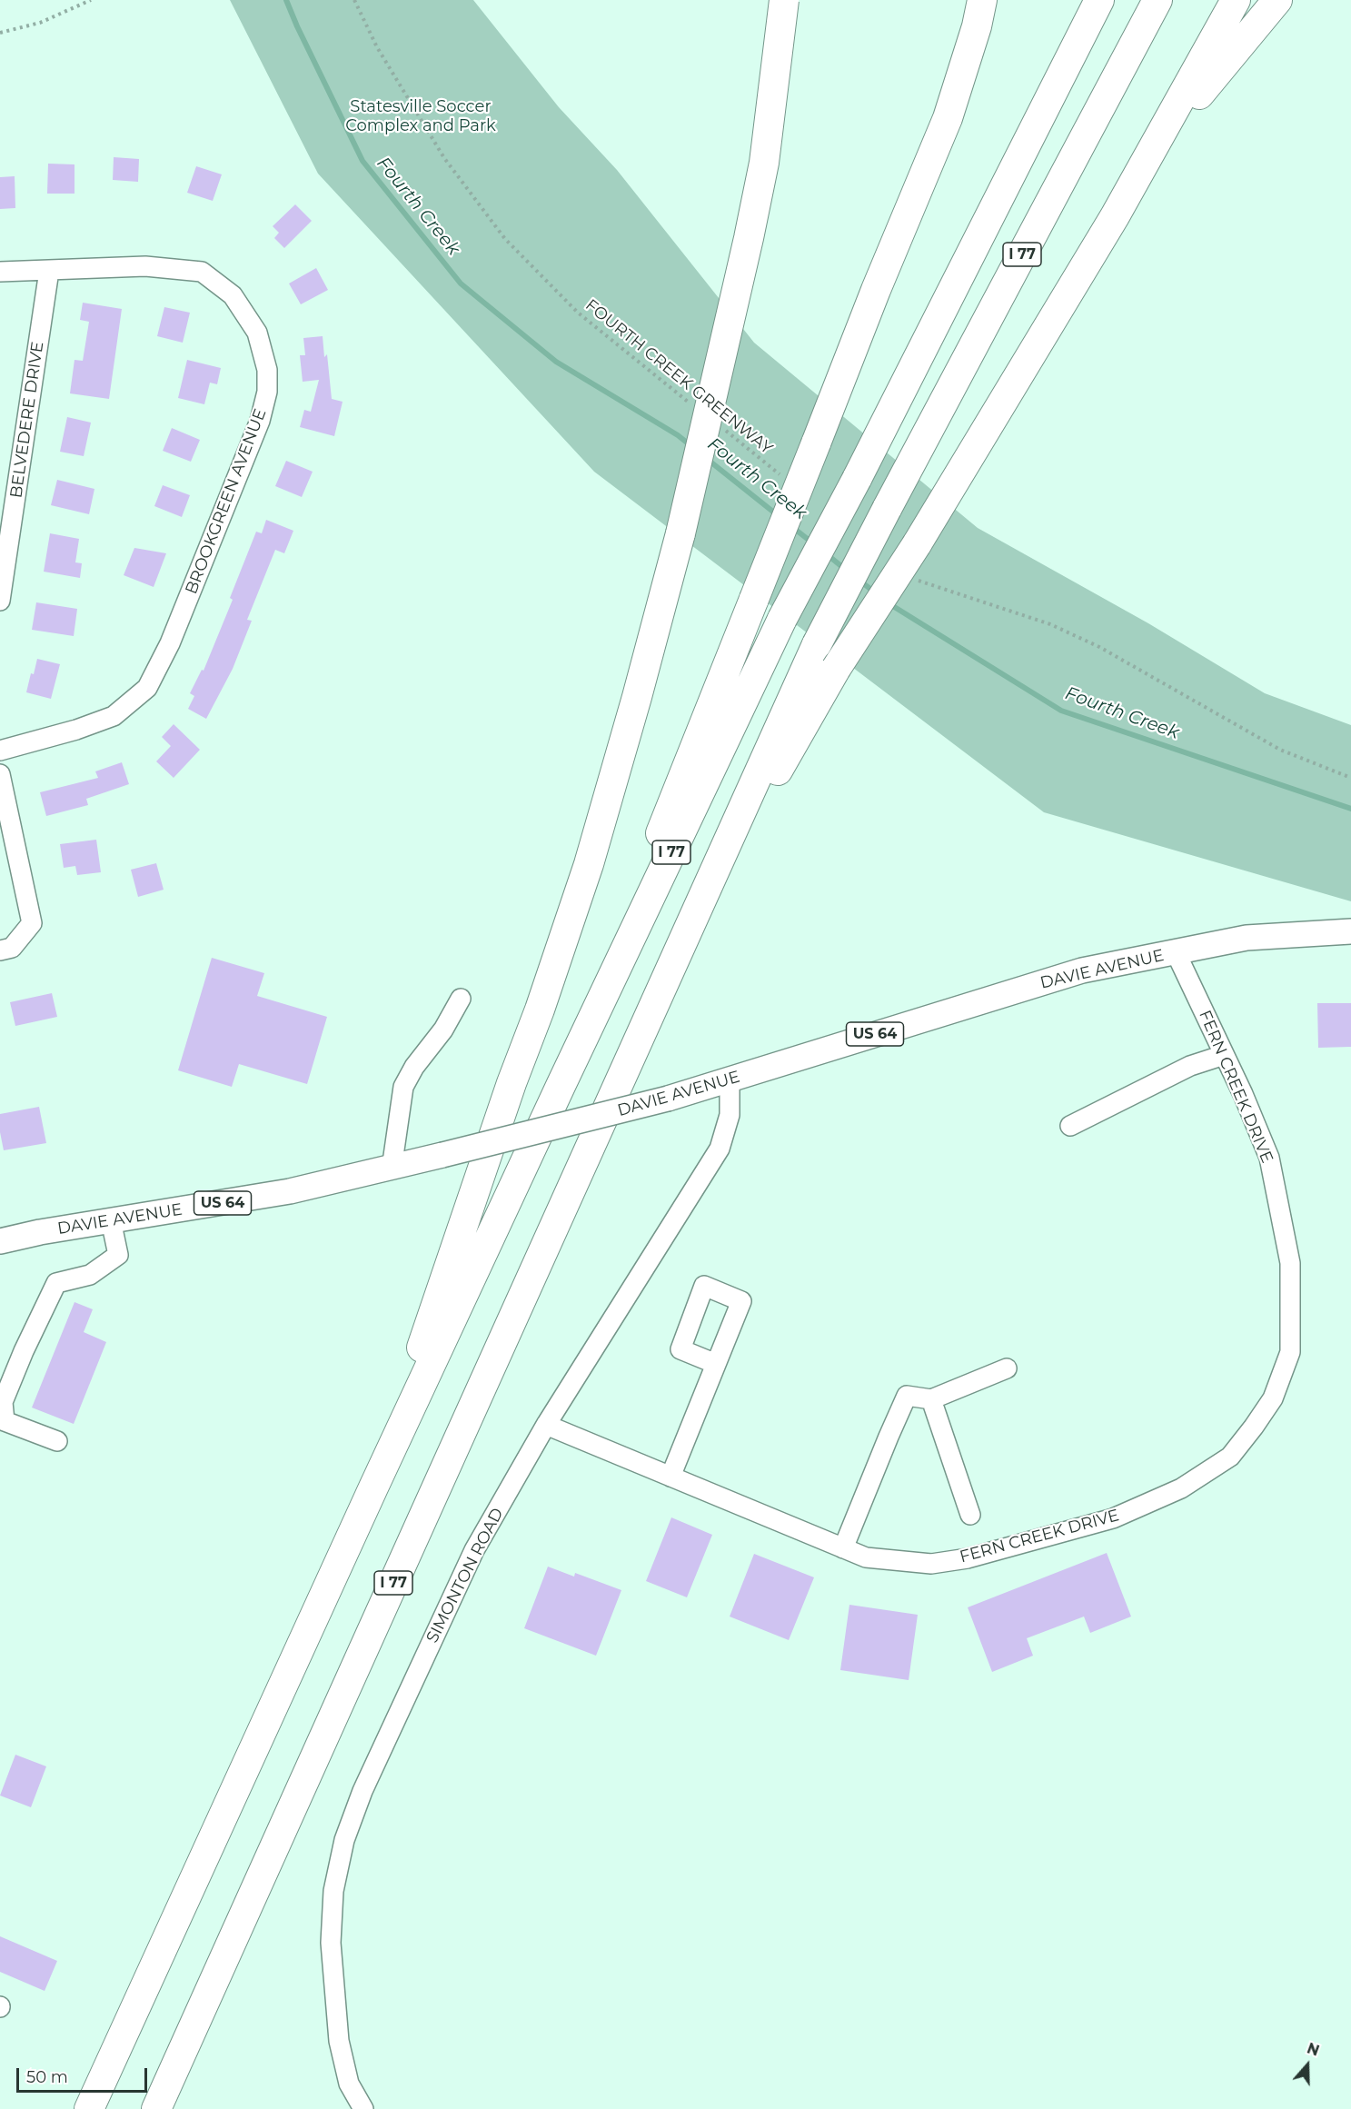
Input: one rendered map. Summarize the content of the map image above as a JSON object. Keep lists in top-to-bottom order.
{
  "streets": {
    "highway": ["I 77"],
    "main road": ["DAVIE AVENUE", "US 64"],
    "street": [
      "BELVEDERE DRIVE",
      "BROOKGREEN AVENUE",
      "FERN CREEK DRIVE",
      "SIMONTON ROAD"
    ],
    "path": ["FOURTH CREEK GREENWAY"]
  },
  "crossings": [
    ["BELVEDERE DRIVE", "BROOKGREEN AVENUE"],
    ["DAVIE AVENUE", "FERN CREEK DRIVE"],
    ["DAVIE AVENUE", "SIMONTON ROAD"],
    ["FERN CREEK DRIVE", "SIMONTON ROAD"]
  ],
  "water": ["Fourth Creek"],
  "parks": ["Statesville Soccer Complex and Park"],
  "scale_bar": "50 m",
  "north": "top"
}
